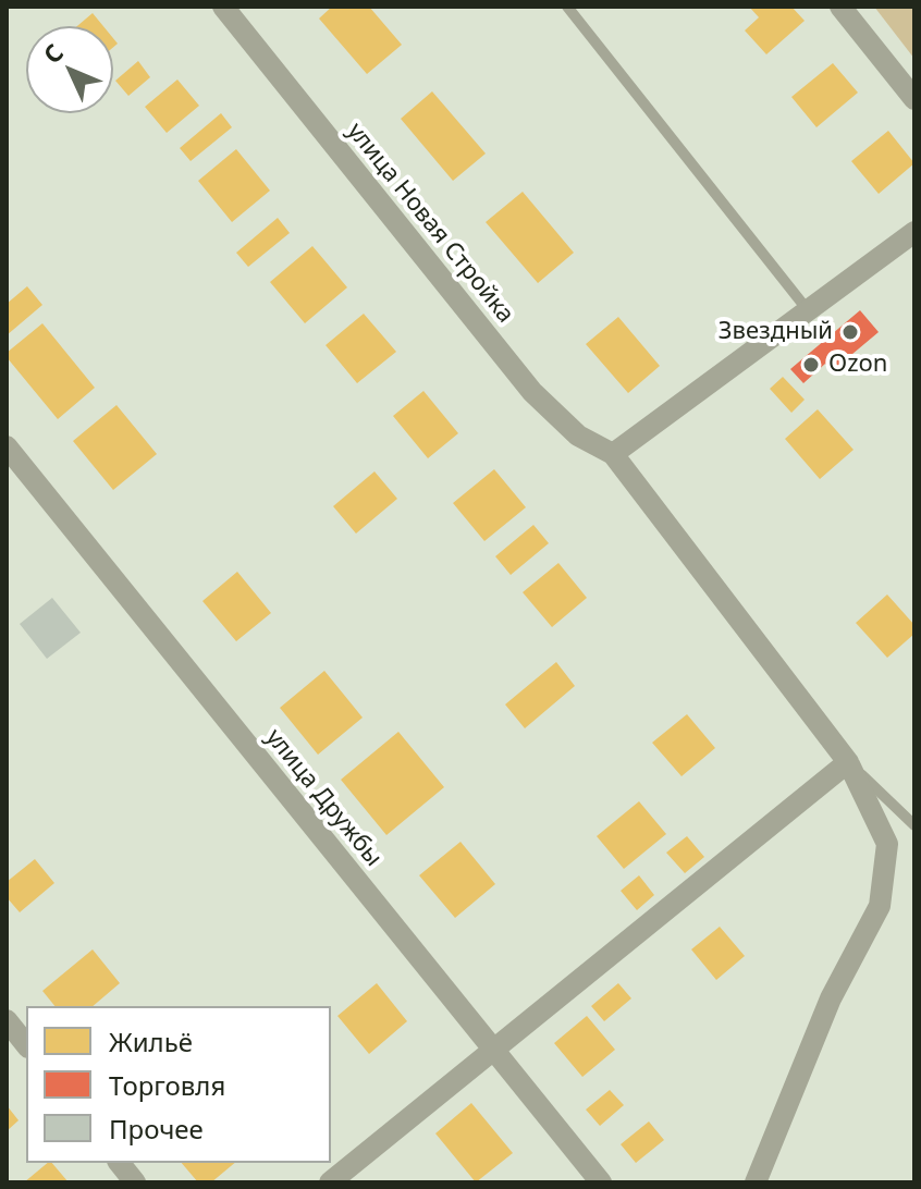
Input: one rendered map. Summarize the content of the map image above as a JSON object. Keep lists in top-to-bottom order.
{
  "streets": {
    "street": ["улица Новая Стройка", "улица Дружбы"]
  },
  "places": ["Звездный", "Ozon"],
  "legend": ["Жильё", "Торговля", "Прочее"],
  "north": "top left"
}
